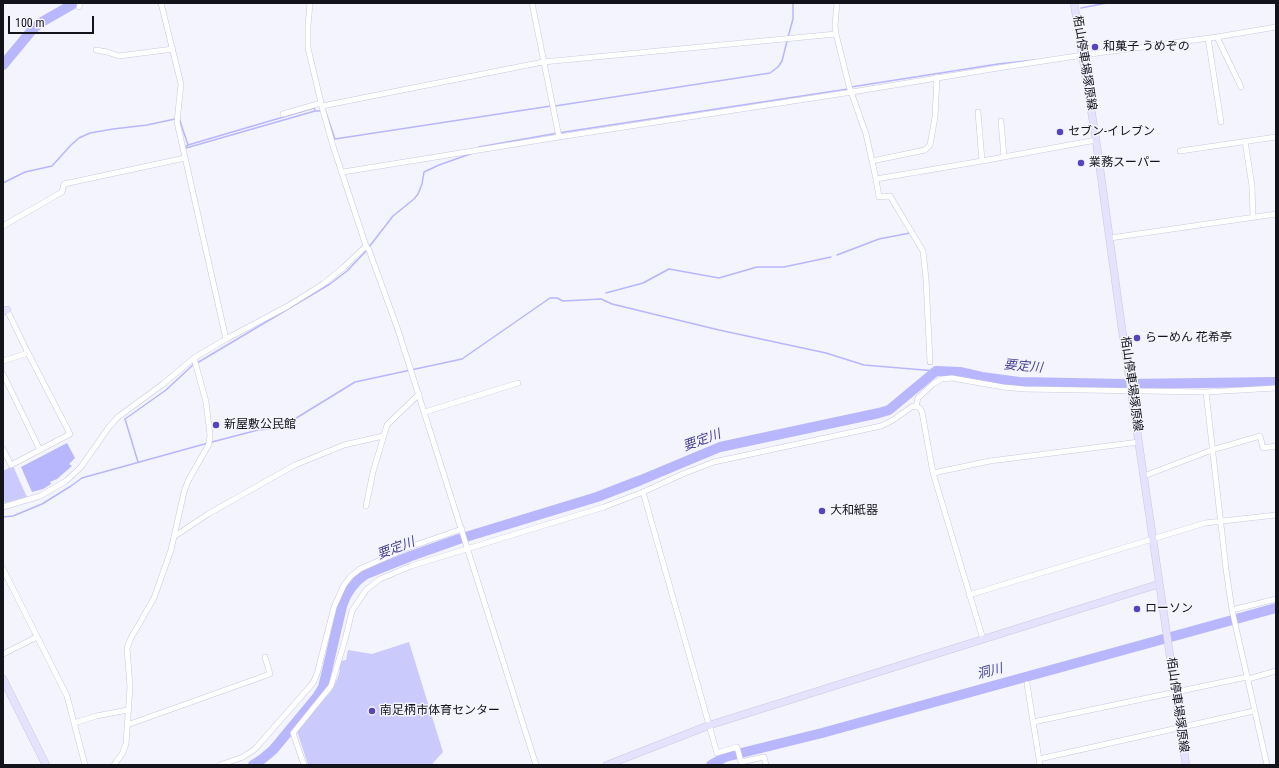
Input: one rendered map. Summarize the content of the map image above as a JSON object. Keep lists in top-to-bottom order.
{
  "streets": {
    "main road": ["栢山停車場塚原線"]
  },
  "water": ["要定川", "洞川"],
  "places": [
    "和菓子 うめぞの",
    "セブン-イレブン",
    "業務スーパー",
    "らーめん 花希亭",
    "新屋敷公民館",
    "大和紙器",
    "ローソン",
    "南足柄市体育センター"
  ],
  "scale_bar": "100 m"
}
